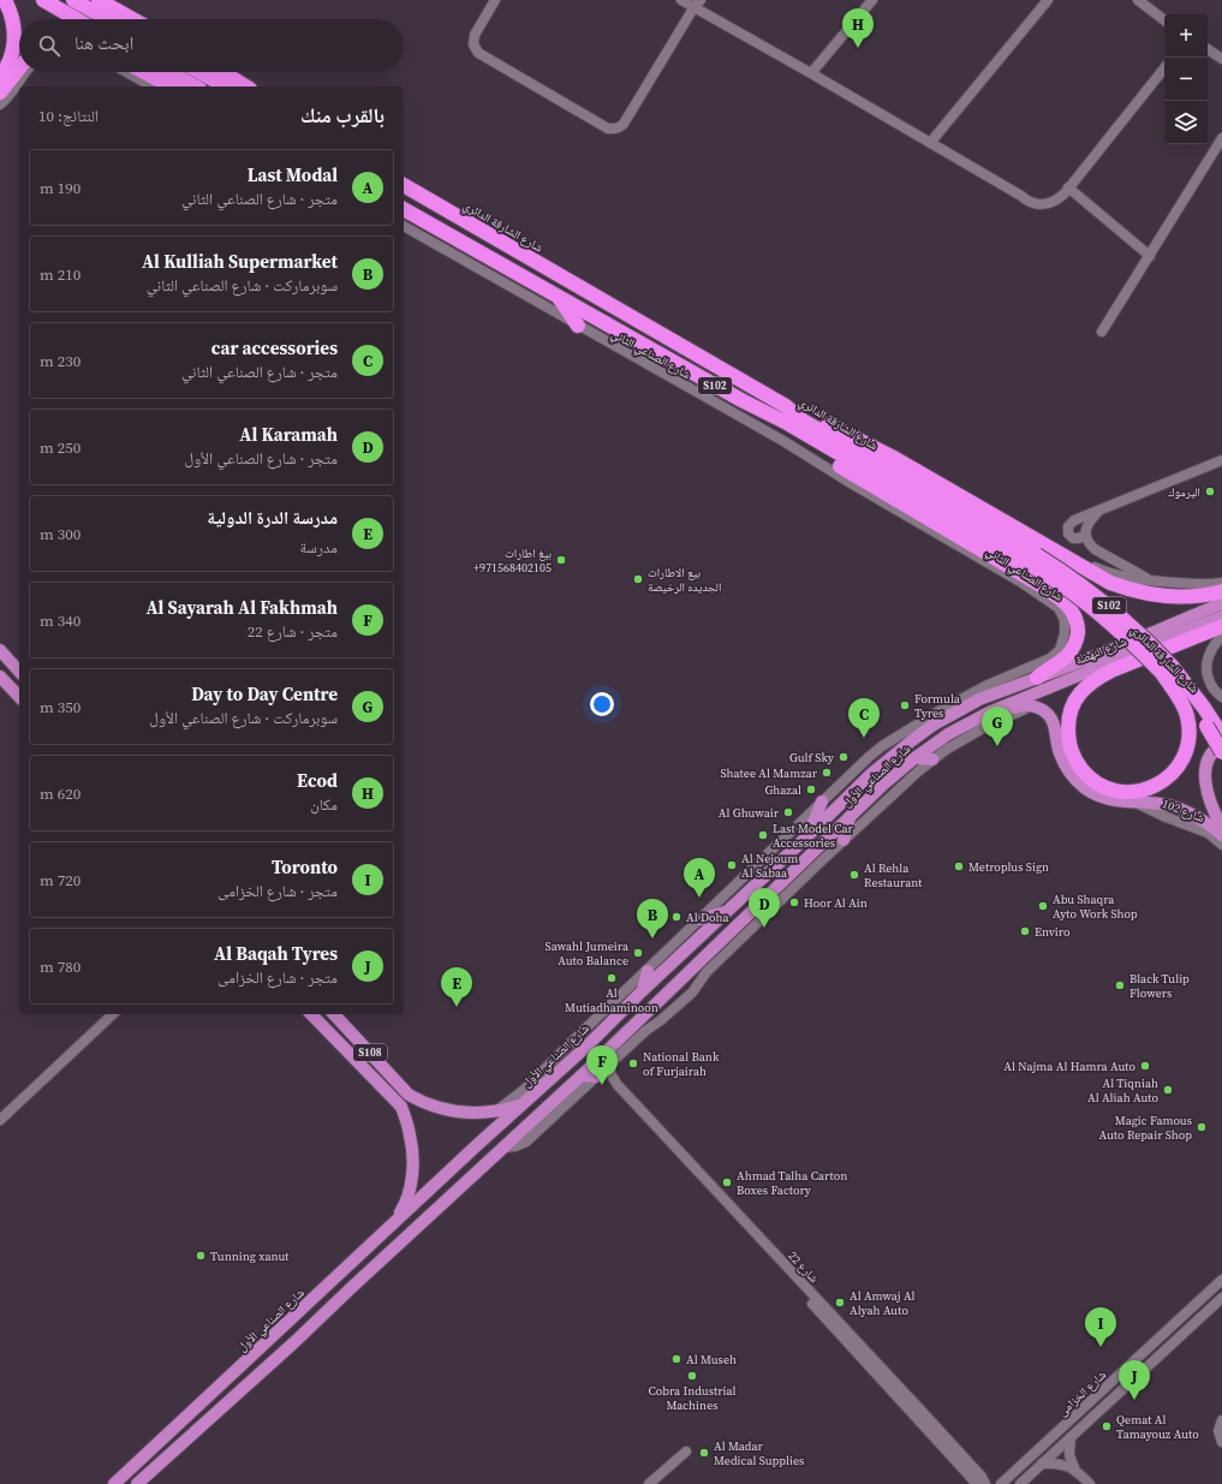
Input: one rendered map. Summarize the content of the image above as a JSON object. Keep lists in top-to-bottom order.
{
  "streets": {
    "highway": ["شارع الشارقة الدائري", "S102"],
    "main road": ["شارع النهضة", "شارع الصناعي الأول", "S108"],
    "street": [
      "شارع الصناعي الثاني",
      "شارع 102",
      "شارع 22",
      "شارع الخزامى"
    ]
  },
  "crossings": [
    ["شارع الصناعي الثاني", "S108"],
    ["شارع النهضة", "شارع الصناعي الأول"],
    ["شارع الصناعي الأول", "S108"]
  ],
  "places": [
    "اليرموك",
    "بيغ اطارات +971568402105",
    "بيع الاطارات الجديده الرخيصة",
    "Formula Tyres",
    "Gulf Sky",
    "Shatee Al Mamzar",
    "Ghazal",
    "Al Ghuwair",
    "Last Model Car Accessories",
    "Al Nejoum Al Sabaa",
    "Metroplus Sign",
    "Al Rehla Restaurant",
    "Hoor Al Ain",
    "Abu Shaqra Ayto Work Shop",
    "Al Doha",
    "Enviro",
    "Sawahl Jumeira Auto Balance",
    "Al Mutiadhaminoon",
    "Black Tulip Flowers",
    "National Bank of Furjairah",
    "Al Najma Al Hamra Auto",
    "Al Tiqniah Al Aliah Auto",
    "Magic Famous Auto Repair Shop",
    "Ahmad Talha Carton Boxes Factory",
    "Tunning xanut",
    "Al Amwaj Al Alyah Auto",
    "Al Museh",
    "Cobra Industrial Machines",
    "Qemat Al Tamayouz Auto",
    "Al Madar Medical Supplies"
  ],
  "page": {
    "pins": [
      "H",
      "C",
      "G",
      "A",
      "D",
      "B",
      "E",
      "F",
      "I",
      "J"
    ],
    "map_buttons": ["+", "−"],
    "search": "ابحث هنا",
    "heading": ["بالقرب منك", "النتائج: 10"],
    "list": [
      {
        "mark": "A",
        "name": "Last Modal",
        "note": "متجر · شارع الصناعي الثاني",
        "value": "190 m"
      },
      {
        "mark": "B",
        "name": "Al Kulliah Supermarket",
        "note": "سوبرماركت · شارع الصناعي الثاني",
        "value": "210 m"
      },
      {
        "mark": "C",
        "name": "car accessories",
        "note": "متجر · شارع الصناعي الثاني",
        "value": "230 m"
      },
      {
        "mark": "D",
        "name": "Al Karamah",
        "note": "متجر · شارع الصناعي الأول",
        "value": "250 m"
      },
      {
        "mark": "E",
        "name": "مدرسة الدرة الدولية",
        "note": "مدرسة",
        "value": "300 m"
      },
      {
        "mark": "F",
        "name": "Al Sayarah Al Fakhmah",
        "note": "متجر · شارع 22",
        "value": "340 m"
      },
      {
        "mark": "G",
        "name": "Day to Day Centre",
        "note": "سوبرماركت · شارع الصناعي الأول",
        "value": "350 m"
      },
      {
        "mark": "H",
        "name": "Ecod",
        "note": "مكان",
        "value": "620 m"
      },
      {
        "mark": "I",
        "name": "Toronto",
        "note": "متجر · شارع الخزامى",
        "value": "720 m"
      },
      {
        "mark": "J",
        "name": "Al Baqah Tyres",
        "note": "متجر · شارع الخزامى",
        "value": "780 m"
      }
    ]
  }
}
